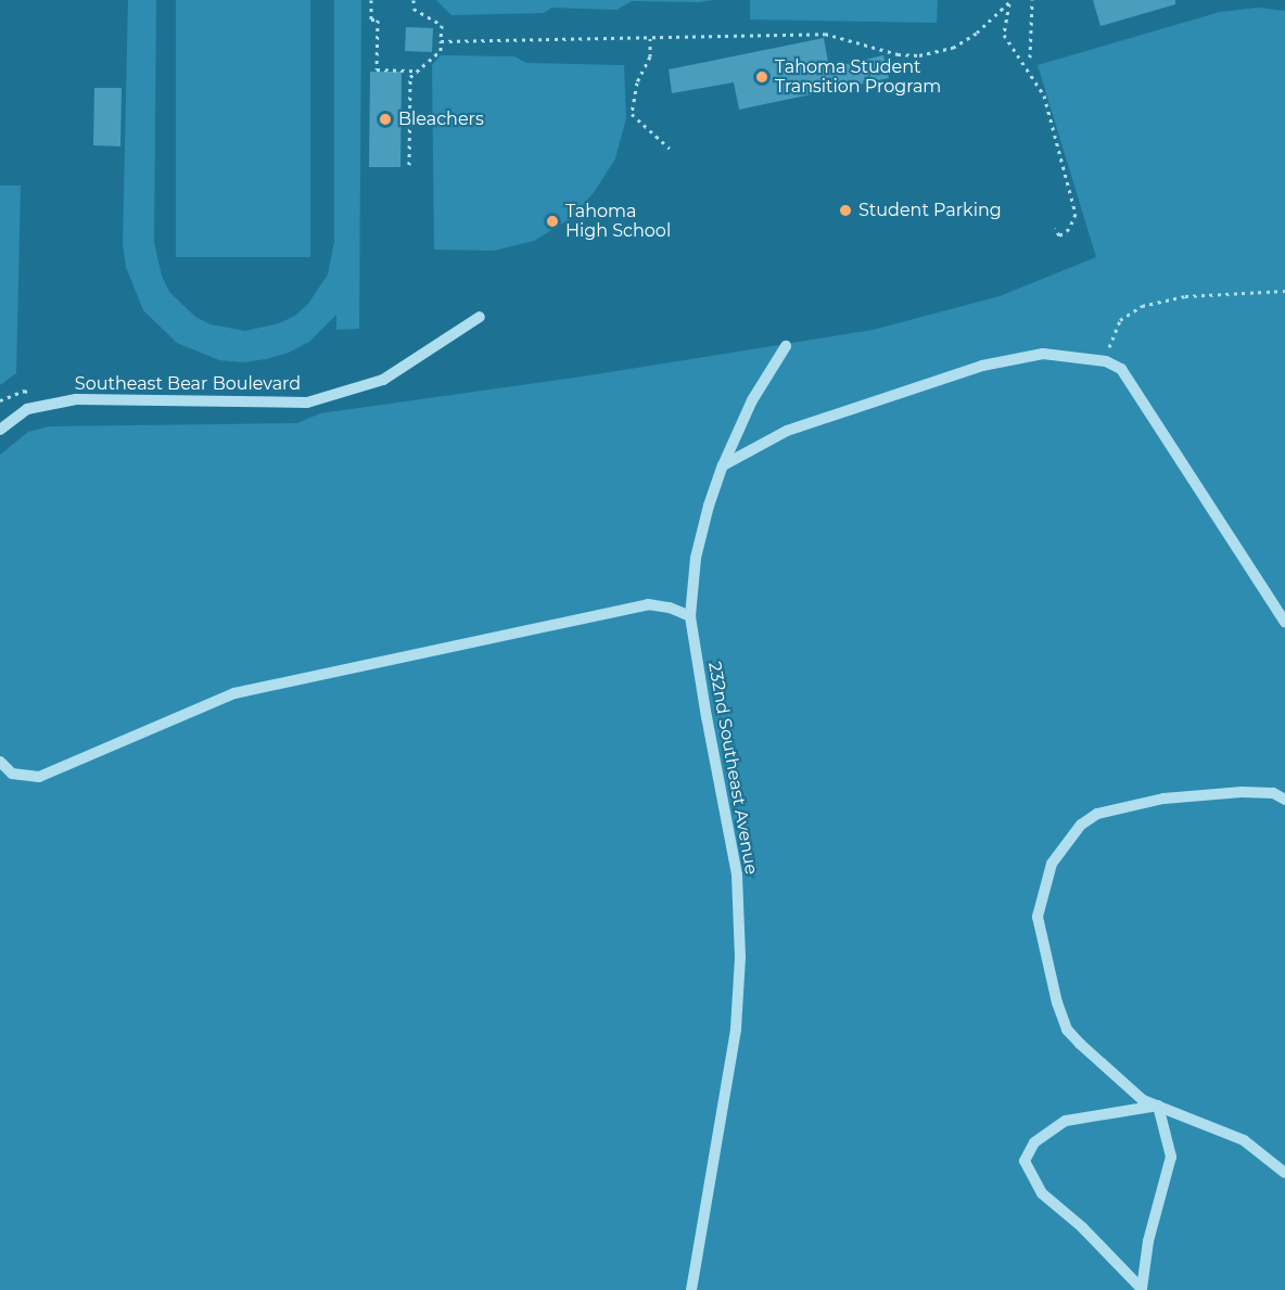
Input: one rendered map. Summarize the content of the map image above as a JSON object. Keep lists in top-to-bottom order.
{
  "streets": {
    "street": ["Southeast Bear Boulevard", "232nd Southeast Avenue"]
  },
  "places": [
    "Tahoma Student Transition Program",
    "Bleachers",
    "Student Parking",
    "Tahoma High School"
  ]
}
